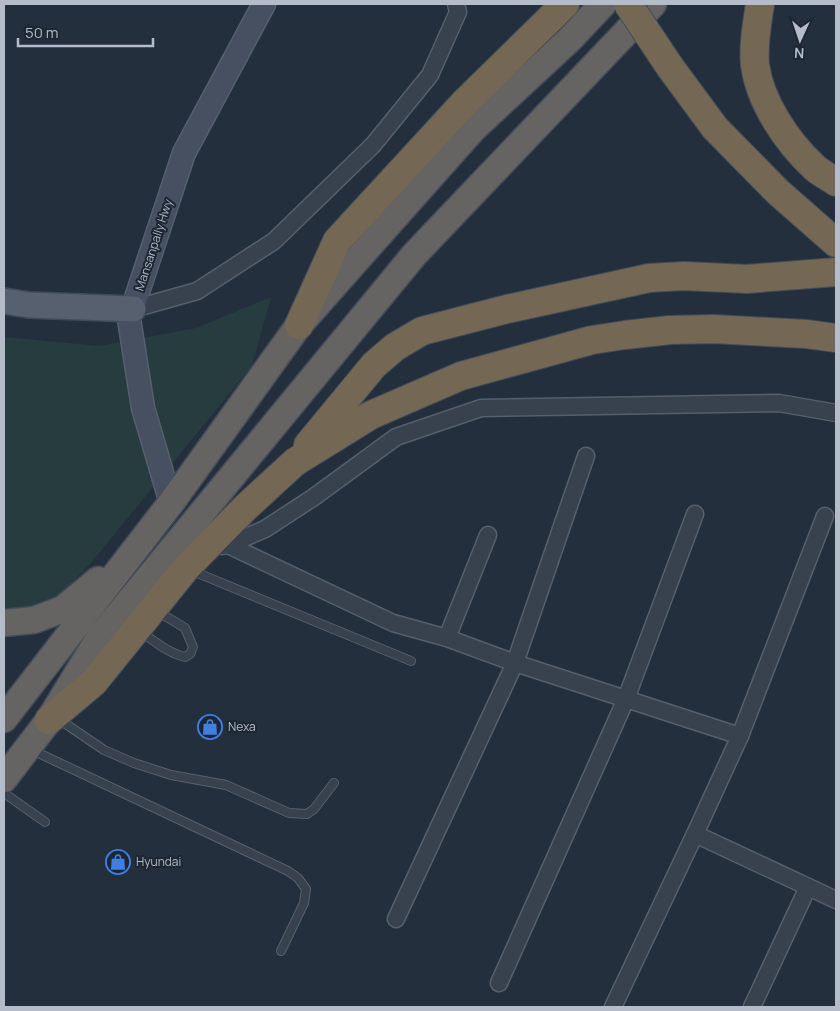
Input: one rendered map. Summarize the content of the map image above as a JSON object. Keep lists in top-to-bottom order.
{
  "streets": {
    "main road": ["Mansanpally Hwy"]
  },
  "places": {
    "shop": ["Nexa", "Hyundai"]
  },
  "scale_bar": "50 m",
  "north": "bottom"
}
